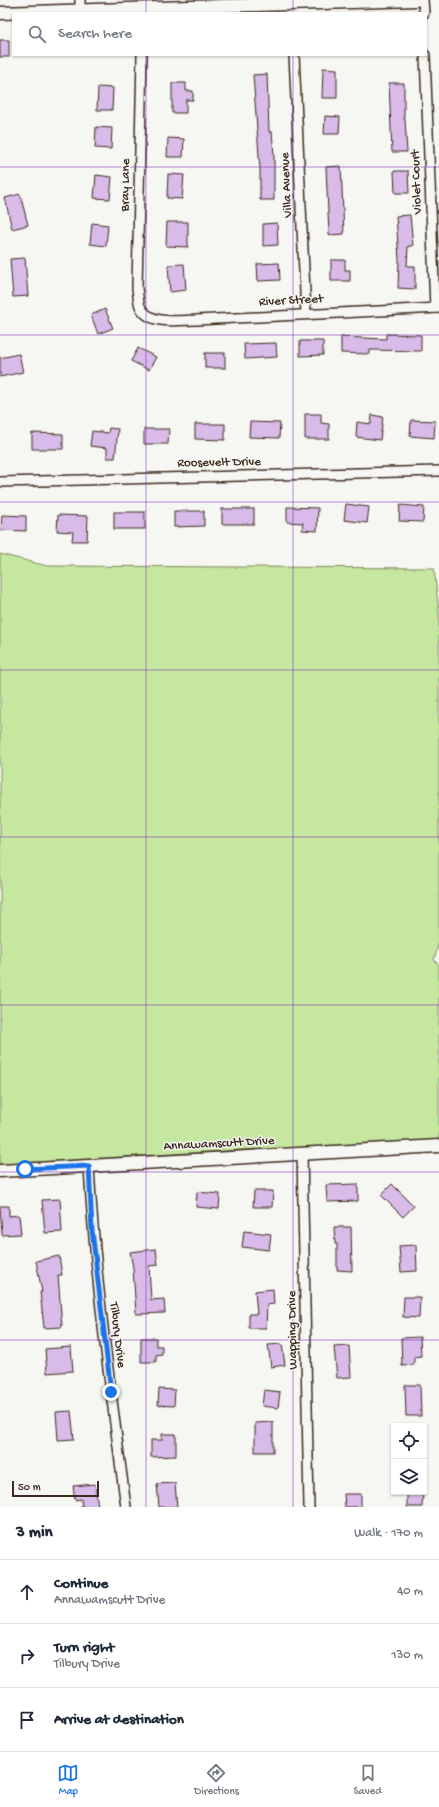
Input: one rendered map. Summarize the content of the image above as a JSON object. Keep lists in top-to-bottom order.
{
  "streets": {
    "street": [
      "Violet Court",
      "Bray Lane",
      "Villa Avenue",
      "River Street",
      "Roosevelt Drive",
      "Annawamscutt Drive",
      "Wapping Drive",
      "Tilbury Drive"
    ]
  },
  "crossings": [
    ["Violet Court", "River Street"],
    ["Bray Lane", "River Street"],
    ["Villa Avenue", "River Street"],
    ["Annawamscutt Drive", "Wapping Drive"],
    ["Annawamscutt Drive", "Tilbury Drive"]
  ],
  "scale_bar": "50 m",
  "page": {
    "search": "Search here",
    "scale": "50 m",
    "heading": ["3 min", "Walk · 170 m"],
    "list": [
      ["Continue", "Annawamscutt Drive", "40 m"],
      ["Turn right", "Tilbury Drive", "130 m"],
      "Arrive at destination"
    ],
    "nav": ["Map", "Directions", "Saved"]
  }
}
